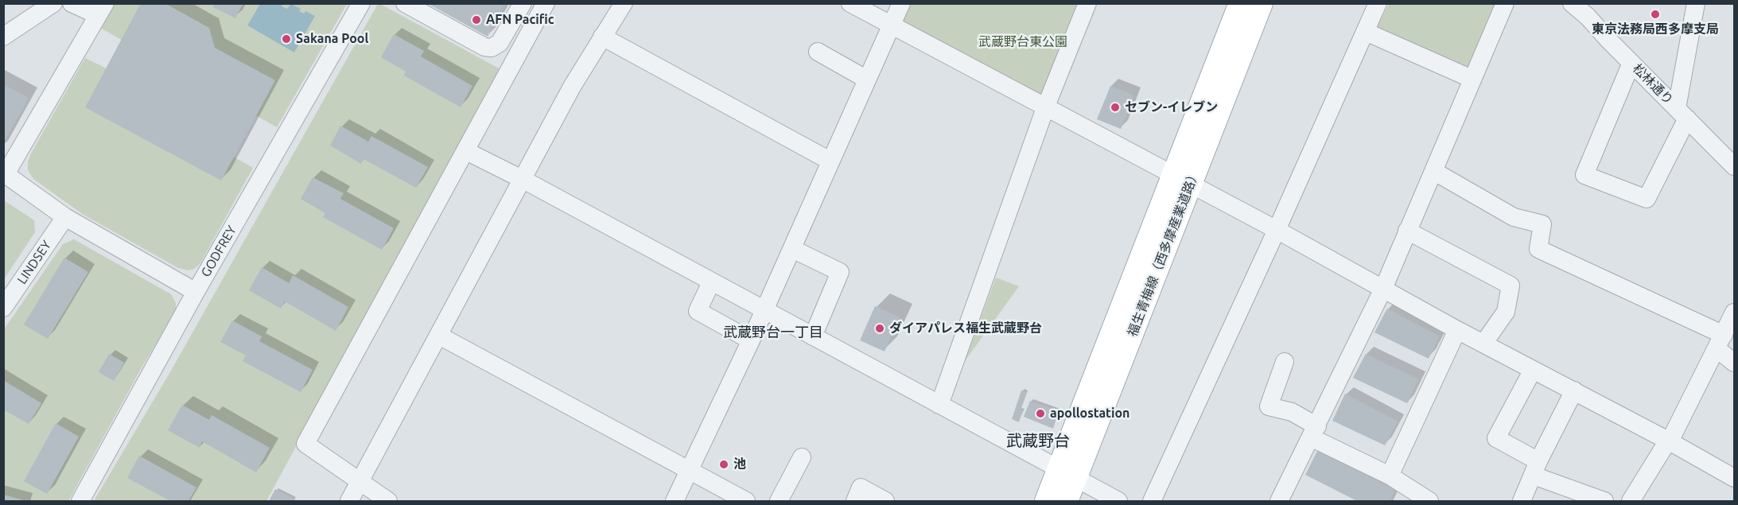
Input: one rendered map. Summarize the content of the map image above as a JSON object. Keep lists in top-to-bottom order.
{
  "streets": {
    "main road": ["福生青梅線（西多摩産業道路）"],
    "street": ["松林通り", "GODFREY", "LINDSEY"]
  },
  "districts": ["武蔵野台一丁目", "武蔵野台"],
  "parks": ["武蔵野台東公園"],
  "places": [
    "東京法務局西多摩支局",
    "AFN Pacific",
    "Sakana Pool",
    "セブン-イレブン",
    "ダイアパレス福生武蔵野台",
    "apollostation",
    "池"
  ]
}
